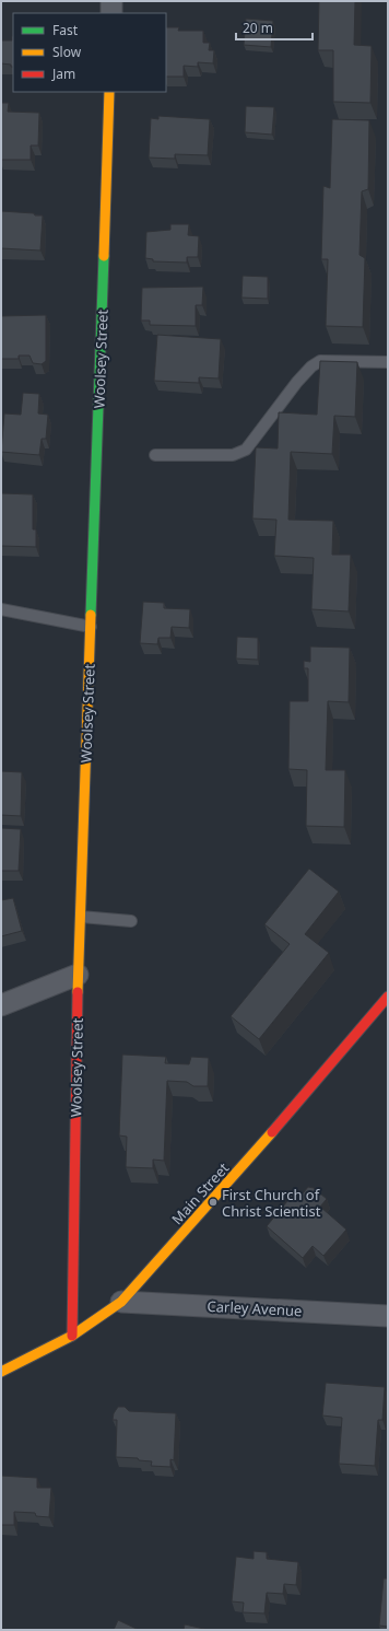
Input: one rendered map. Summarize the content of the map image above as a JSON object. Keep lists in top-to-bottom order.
{
  "streets": {
    "street": ["Woolsey Street", "Main Street", "Carley Avenue"]
  },
  "crossings": [
    ["Woolsey Street", "Main Street"],
    ["Main Street", "Carley Avenue"]
  ],
  "places": ["First Church of Christ Scientist"],
  "legend": ["Fast", "Slow", "Jam"],
  "scale_bar": "20 m"
}
